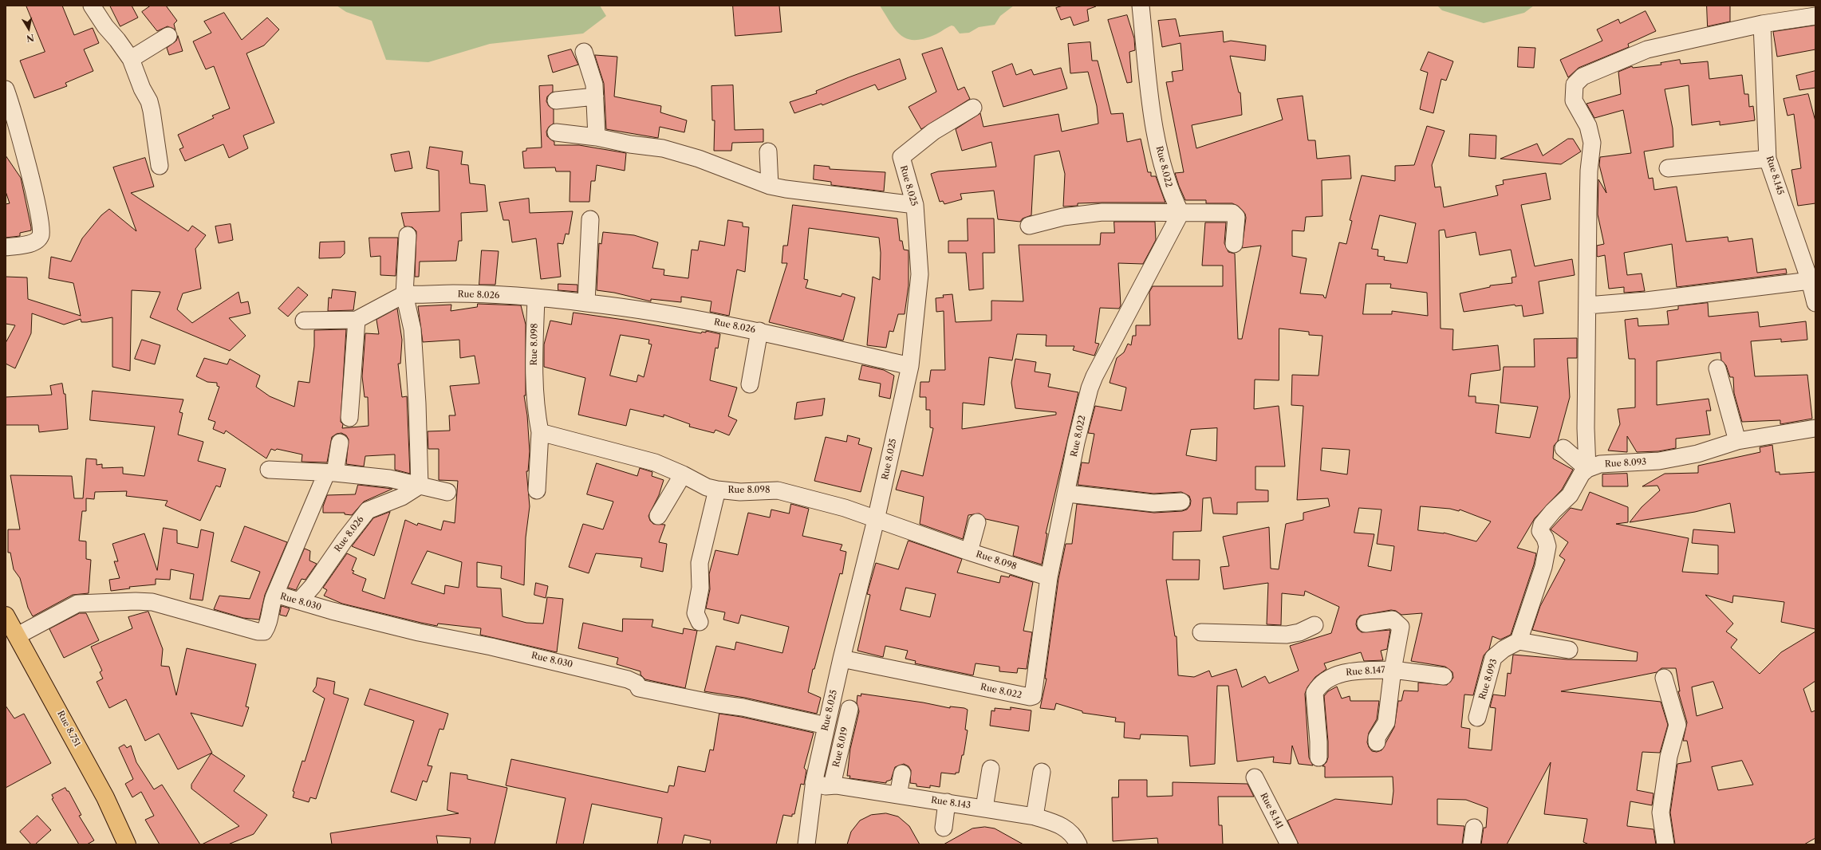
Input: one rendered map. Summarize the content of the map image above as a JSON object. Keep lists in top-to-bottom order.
{
  "streets": {
    "main road": ["Rue 8.751"],
    "street": [
      "Rue 8.022",
      "Rue 8.145",
      "Rue 8.025",
      "Rue 8.026",
      "Rue 8.098",
      "Rue 8.093",
      "Rue 8.030",
      "Rue 8.147",
      "Rue 8.019",
      "Rue 8.143",
      "Rue 8.141"
    ]
  },
  "crossings": [
    ["Rue 8.022", "Rue 8.025"],
    ["Rue 8.022", "Rue 8.098"],
    ["Rue 8.025", "Rue 8.026"],
    ["Rue 8.025", "Rue 8.098"],
    ["Rue 8.025", "Rue 8.030"],
    ["Rue 8.025", "Rue 8.143"],
    ["Rue 8.026", "Rue 8.098"],
    ["Rue 8.026", "Rue 8.030"],
    ["Rue 8.030", "Rue 8.751"],
    ["Rue 8.019", "Rue 8.143"]
  ],
  "north": "bottom"
}
